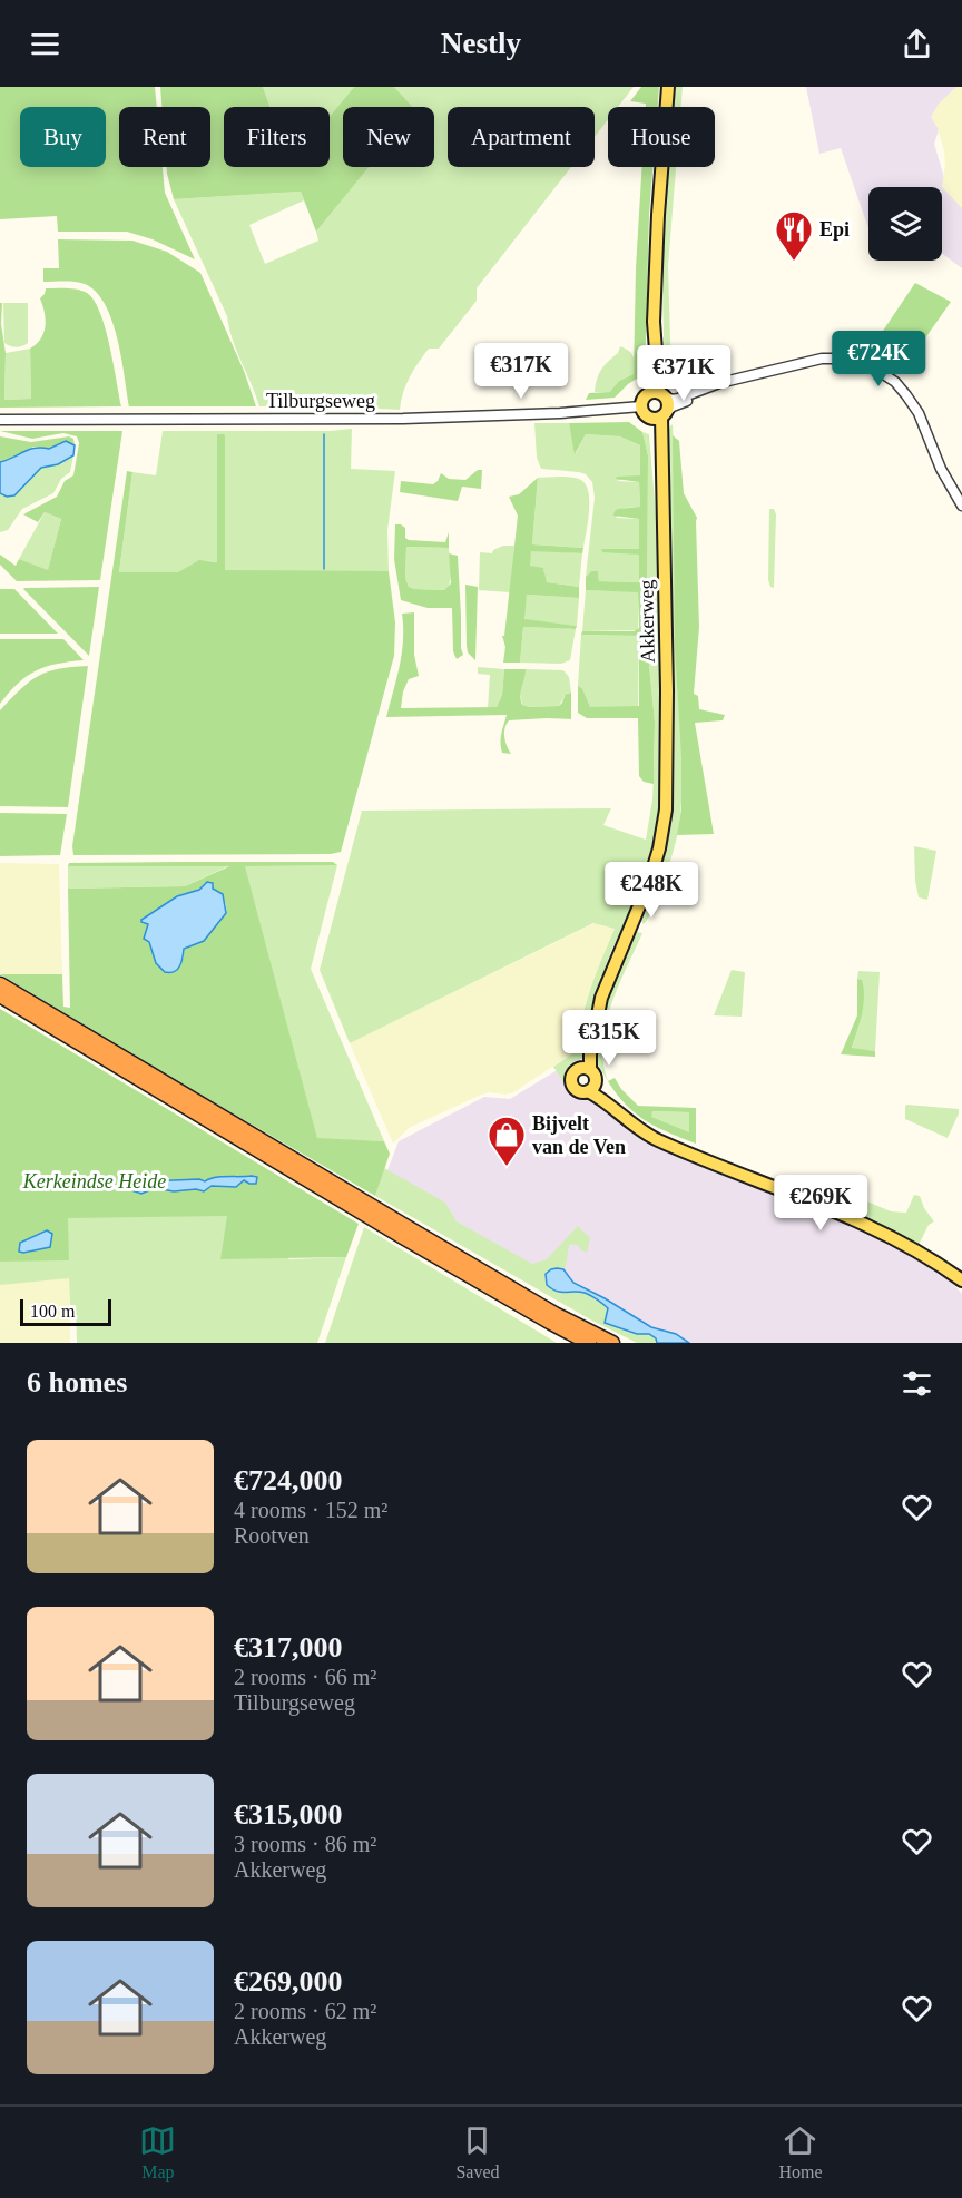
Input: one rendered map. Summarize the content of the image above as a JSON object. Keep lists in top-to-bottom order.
{
  "streets": {
    "main road": ["Akkerweg"],
    "street": ["Tilburgseweg"]
  },
  "crossings": [
    ["Tilburgseweg", "Akkerweg"]
  ],
  "parks": ["Kerkeindse Heide"],
  "places": {
    "restaurant": ["Epi"],
    "shop": ["Bijvelt van de Ven"]
  },
  "scale_bar": "100 m",
  "page": {
    "header": "Nestly",
    "chip": [
      "Buy",
      "Rent",
      "Filters",
      "New",
      "Apartment",
      "House"
    ],
    "price": [
      "€724K",
      "€317K",
      "€371K",
      "€248K",
      "€315K",
      "€269K"
    ],
    "scale": "100 m",
    "heading": "6 homes",
    "list": [
      {
        "name": "€724,000",
        "note": "4 rooms · 152 m² · Rootven"
      },
      {
        "name": "€317,000",
        "note": "2 rooms · 66 m² · Tilburgseweg"
      },
      {
        "name": "€315,000",
        "note": "3 rooms · 86 m² · Akkerweg"
      },
      {
        "name": "€269,000",
        "note": "2 rooms · 62 m² · Akkerweg"
      }
    ],
    "tabs": ["Map", "Saved", "Home"]
  }
}
